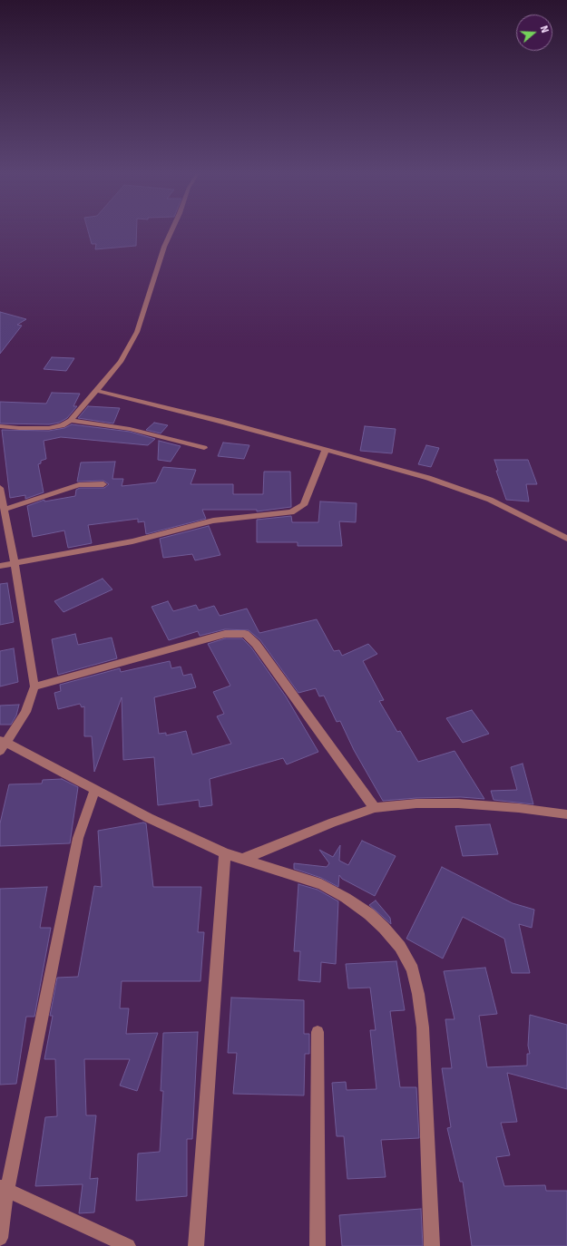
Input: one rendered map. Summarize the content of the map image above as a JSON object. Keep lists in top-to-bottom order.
{
  "north": "right"
}
